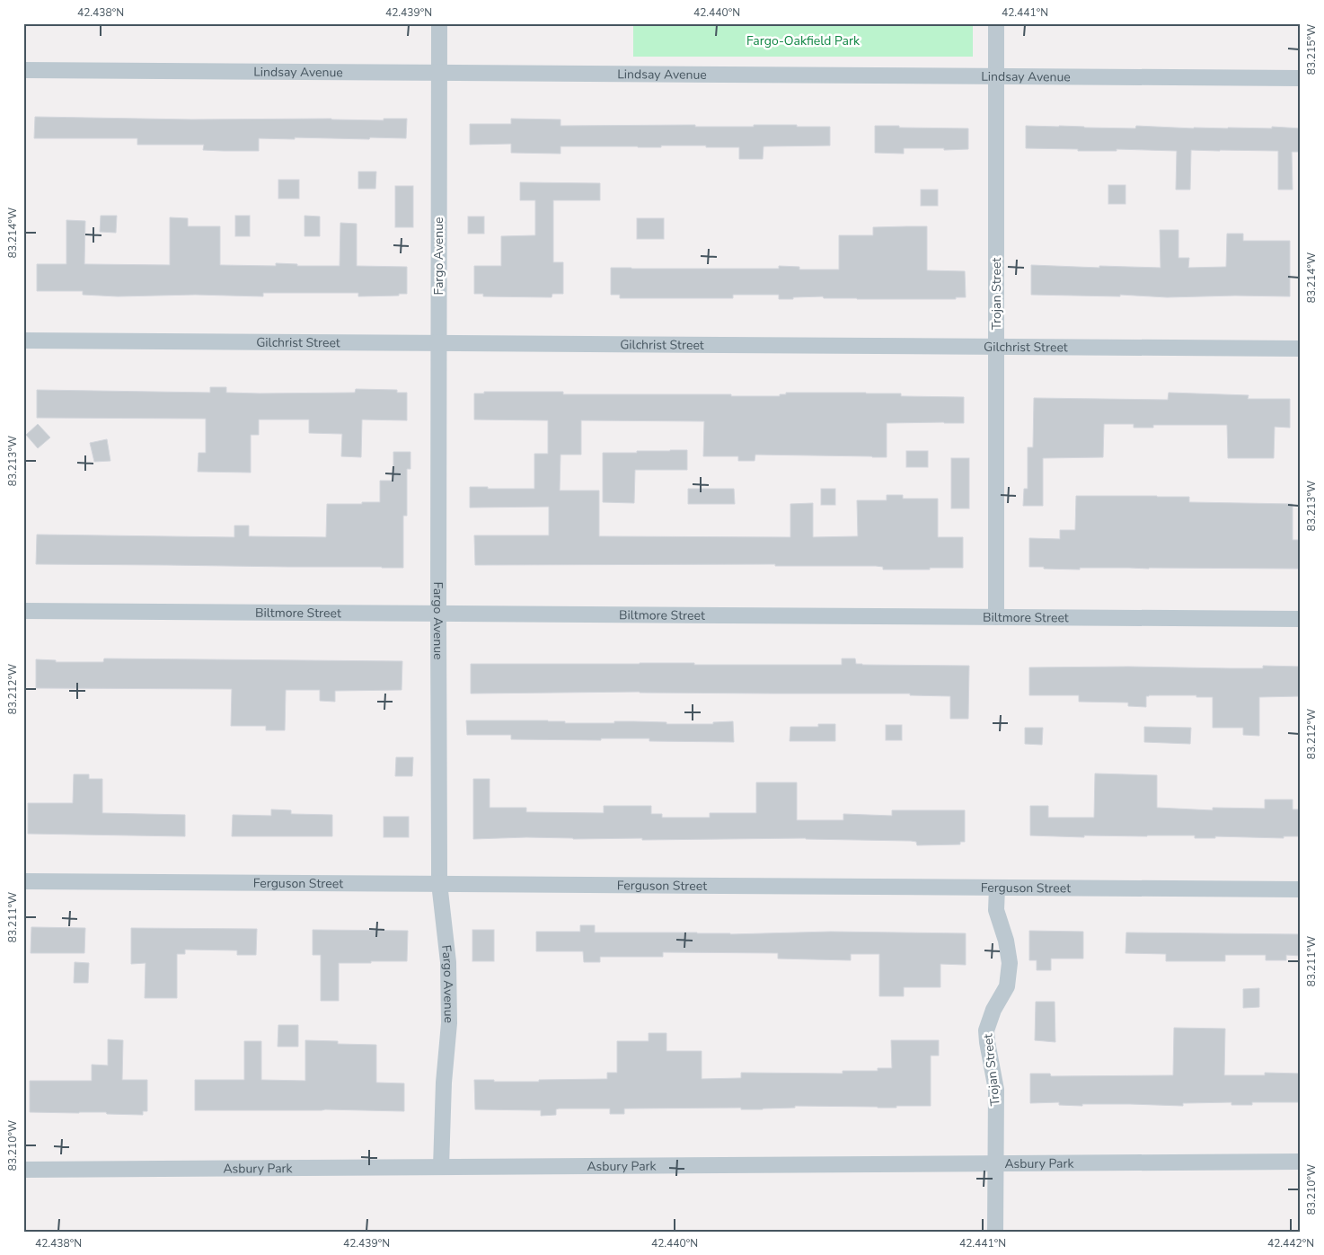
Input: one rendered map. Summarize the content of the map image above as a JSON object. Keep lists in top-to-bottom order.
{
  "streets": {
    "street": [
      "Lindsay Avenue",
      "Fargo Avenue",
      "Trojan Street",
      "Gilchrist Street",
      "Biltmore Street",
      "Ferguson Street",
      "Asbury Park"
    ]
  },
  "crossings": [
    ["Lindsay Avenue", "Fargo Avenue"],
    ["Lindsay Avenue", "Trojan Street"],
    ["Fargo Avenue", "Gilchrist Street"],
    ["Fargo Avenue", "Biltmore Street"],
    ["Fargo Avenue", "Ferguson Street"],
    ["Fargo Avenue", "Asbury Park"],
    ["Trojan Street", "Gilchrist Street"],
    ["Trojan Street", "Biltmore Street"],
    ["Trojan Street", "Ferguson Street"],
    ["Trojan Street", "Asbury Park"]
  ],
  "parks": ["Fargo-Oakfield Park"],
  "coordinates": [
    "42.438°N",
    "42.439°N",
    "42.440°N",
    "42.441°N",
    "83.215°W",
    "83.214°W",
    "83.213°W",
    "83.212°W",
    "83.211°W",
    "83.210°W",
    "42.442°N"
  ]
}
